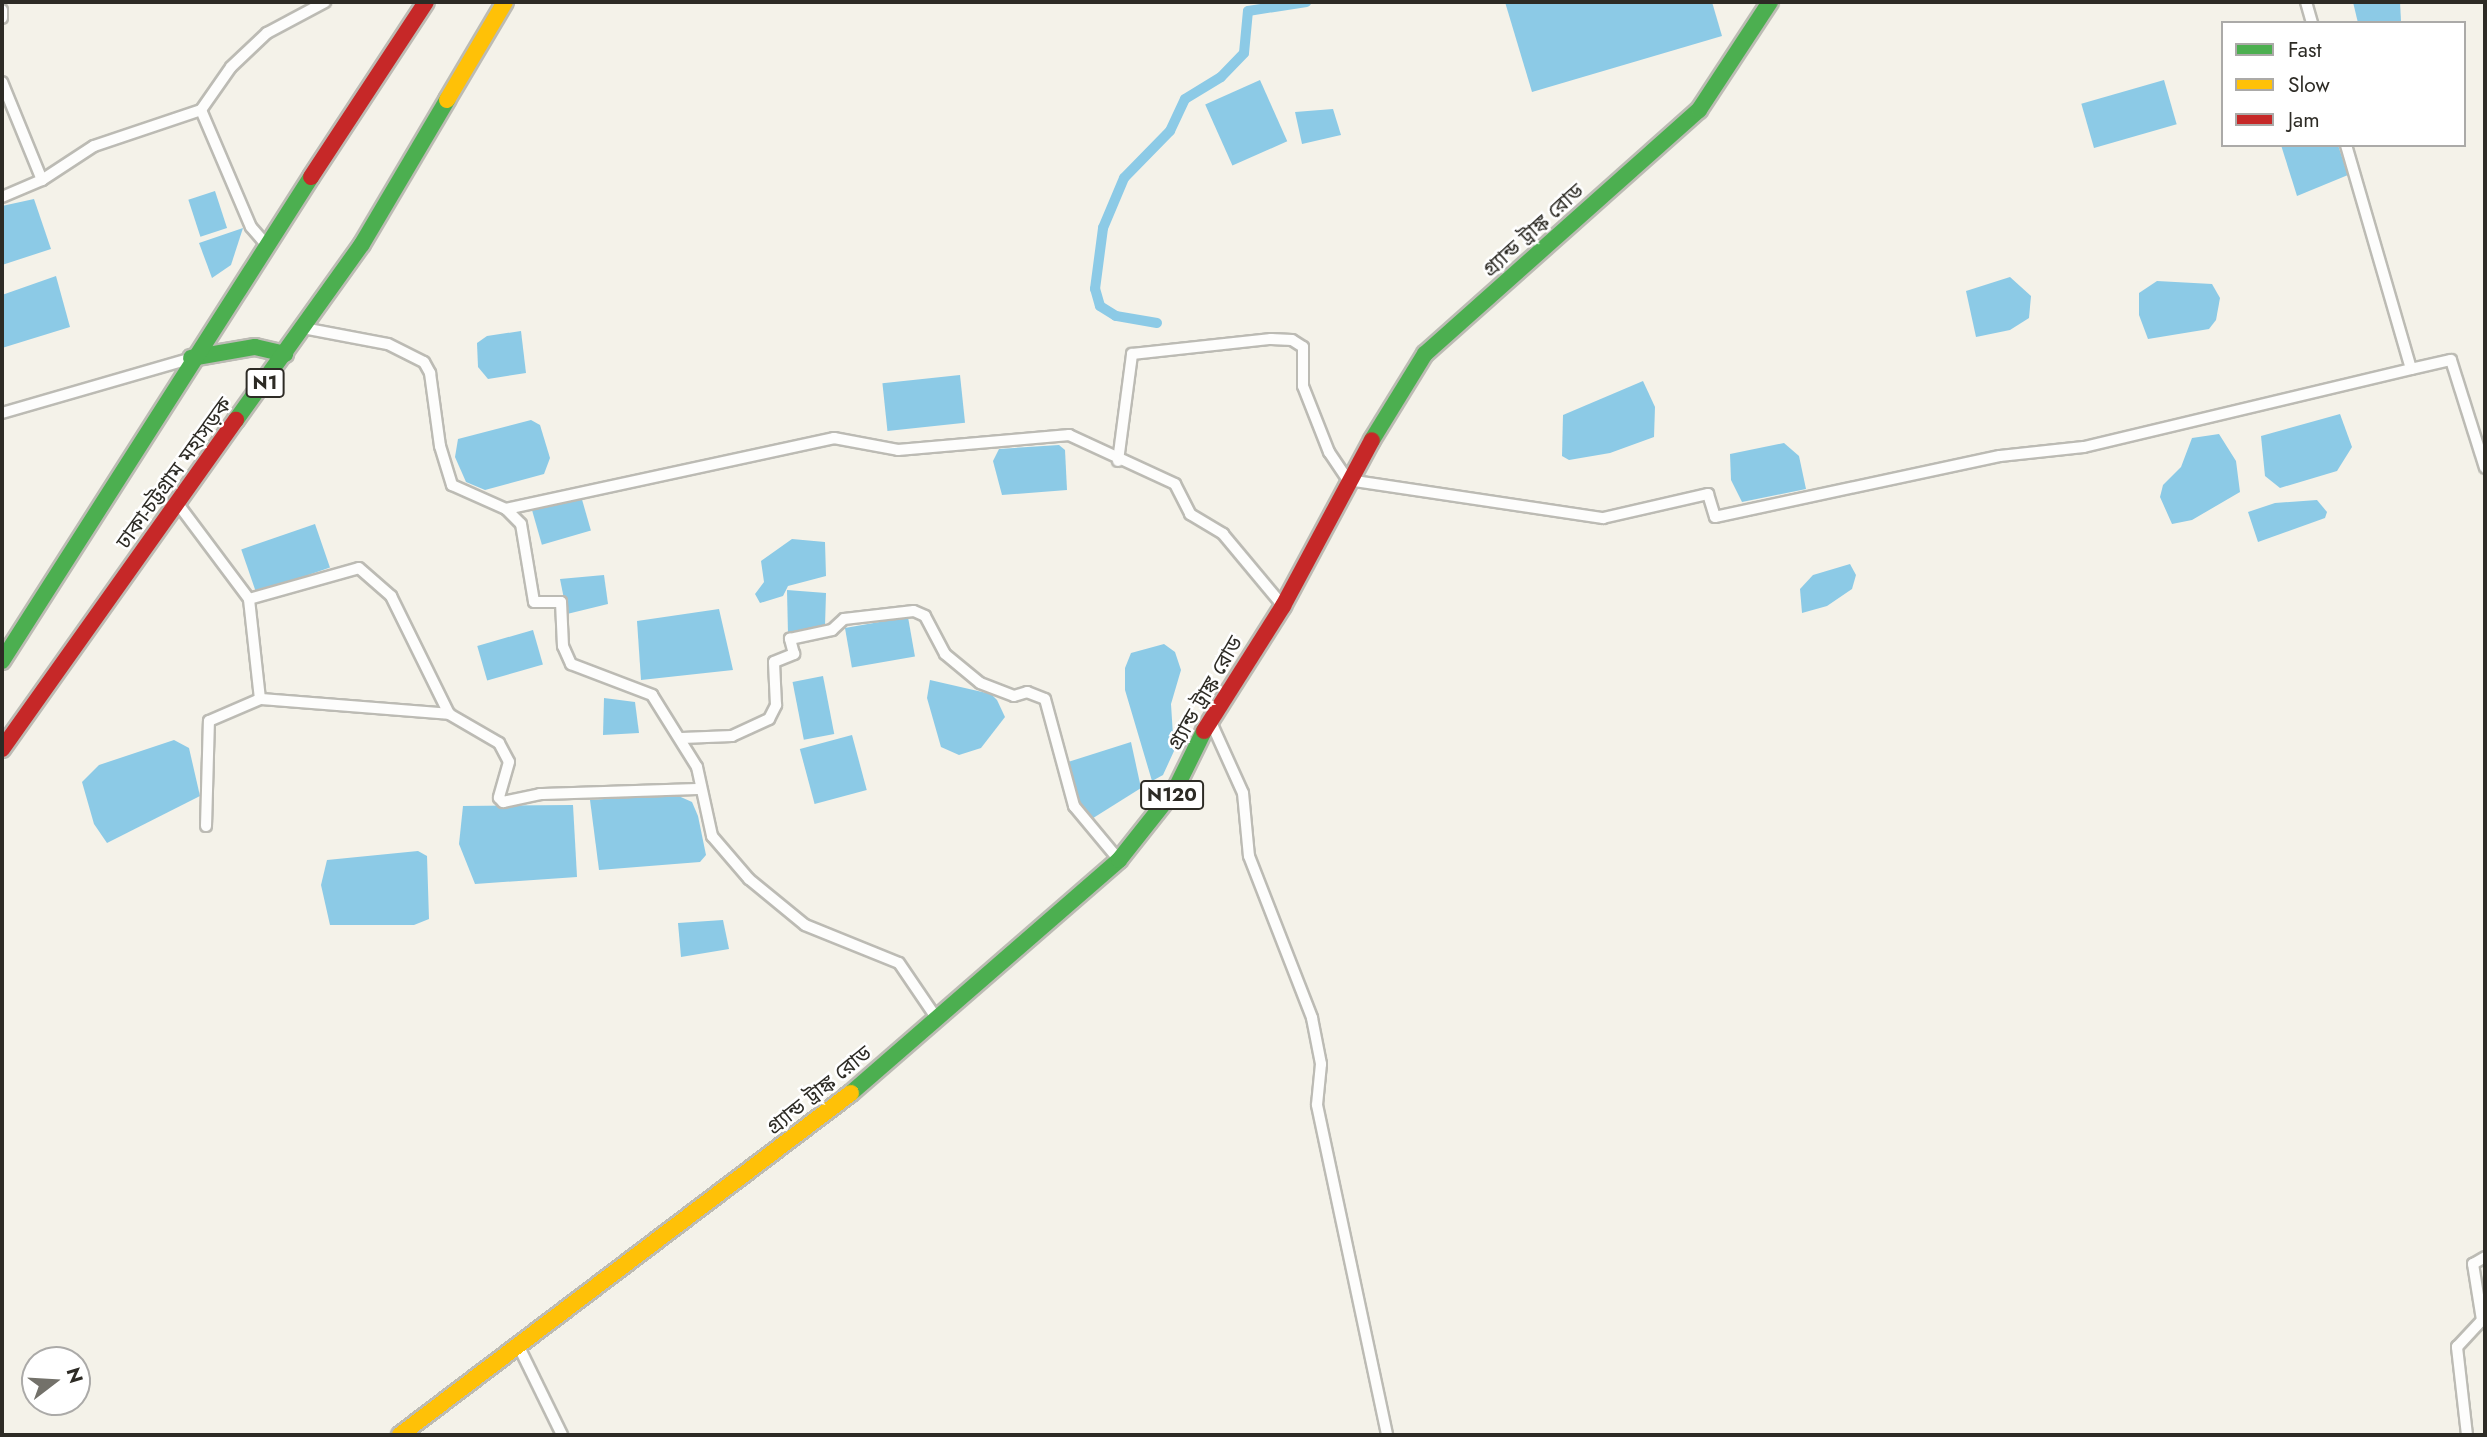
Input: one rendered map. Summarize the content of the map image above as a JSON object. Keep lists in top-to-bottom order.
{
  "streets": {
    "highway": [
      "গ্র্যান্ড ট্রাঙ্ক রোড",
      "N1",
      "ঢাকা-চট্টগ্রাম মহাসড়ক",
      "N120"
    ]
  },
  "legend": ["Fast", "Slow", "Jam"],
  "north": "right"
}
